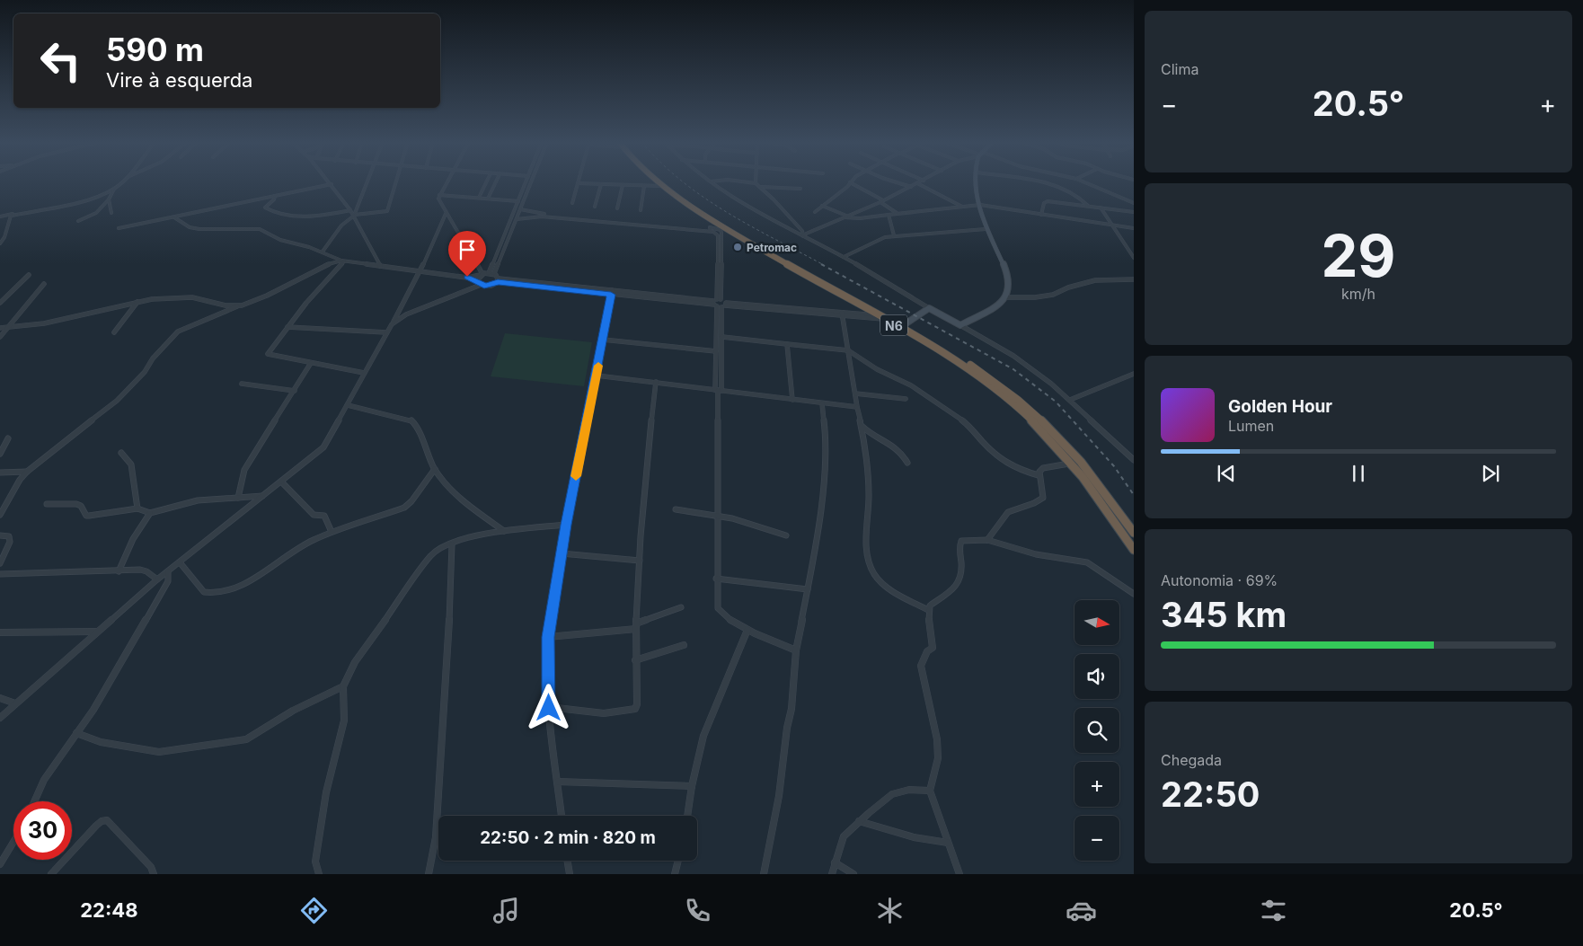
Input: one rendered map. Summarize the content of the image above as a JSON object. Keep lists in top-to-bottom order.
{
  "streets": {
    "highway": ["N6"]
  },
  "places": ["Petromac"],
  "north": "right",
  "page": {
    "tile": [
      "Clima",
      ["29", "km/h"],
      ["Autonomia · 69%", "345 km"],
      ["Chegada", "22:50"]
    ],
    "turn": ["590 m", "Vire à esquerda"],
    "heat": ["−", "20.5°", "+"],
    "song": ["Golden Hour", "Lumen"],
    "map_buttons": ["+", "−"],
    "limit": "30",
    "trip": "22:50 · 2 min · 820 m",
    "tabs": ["22:48", "20.5°"]
  }
}
